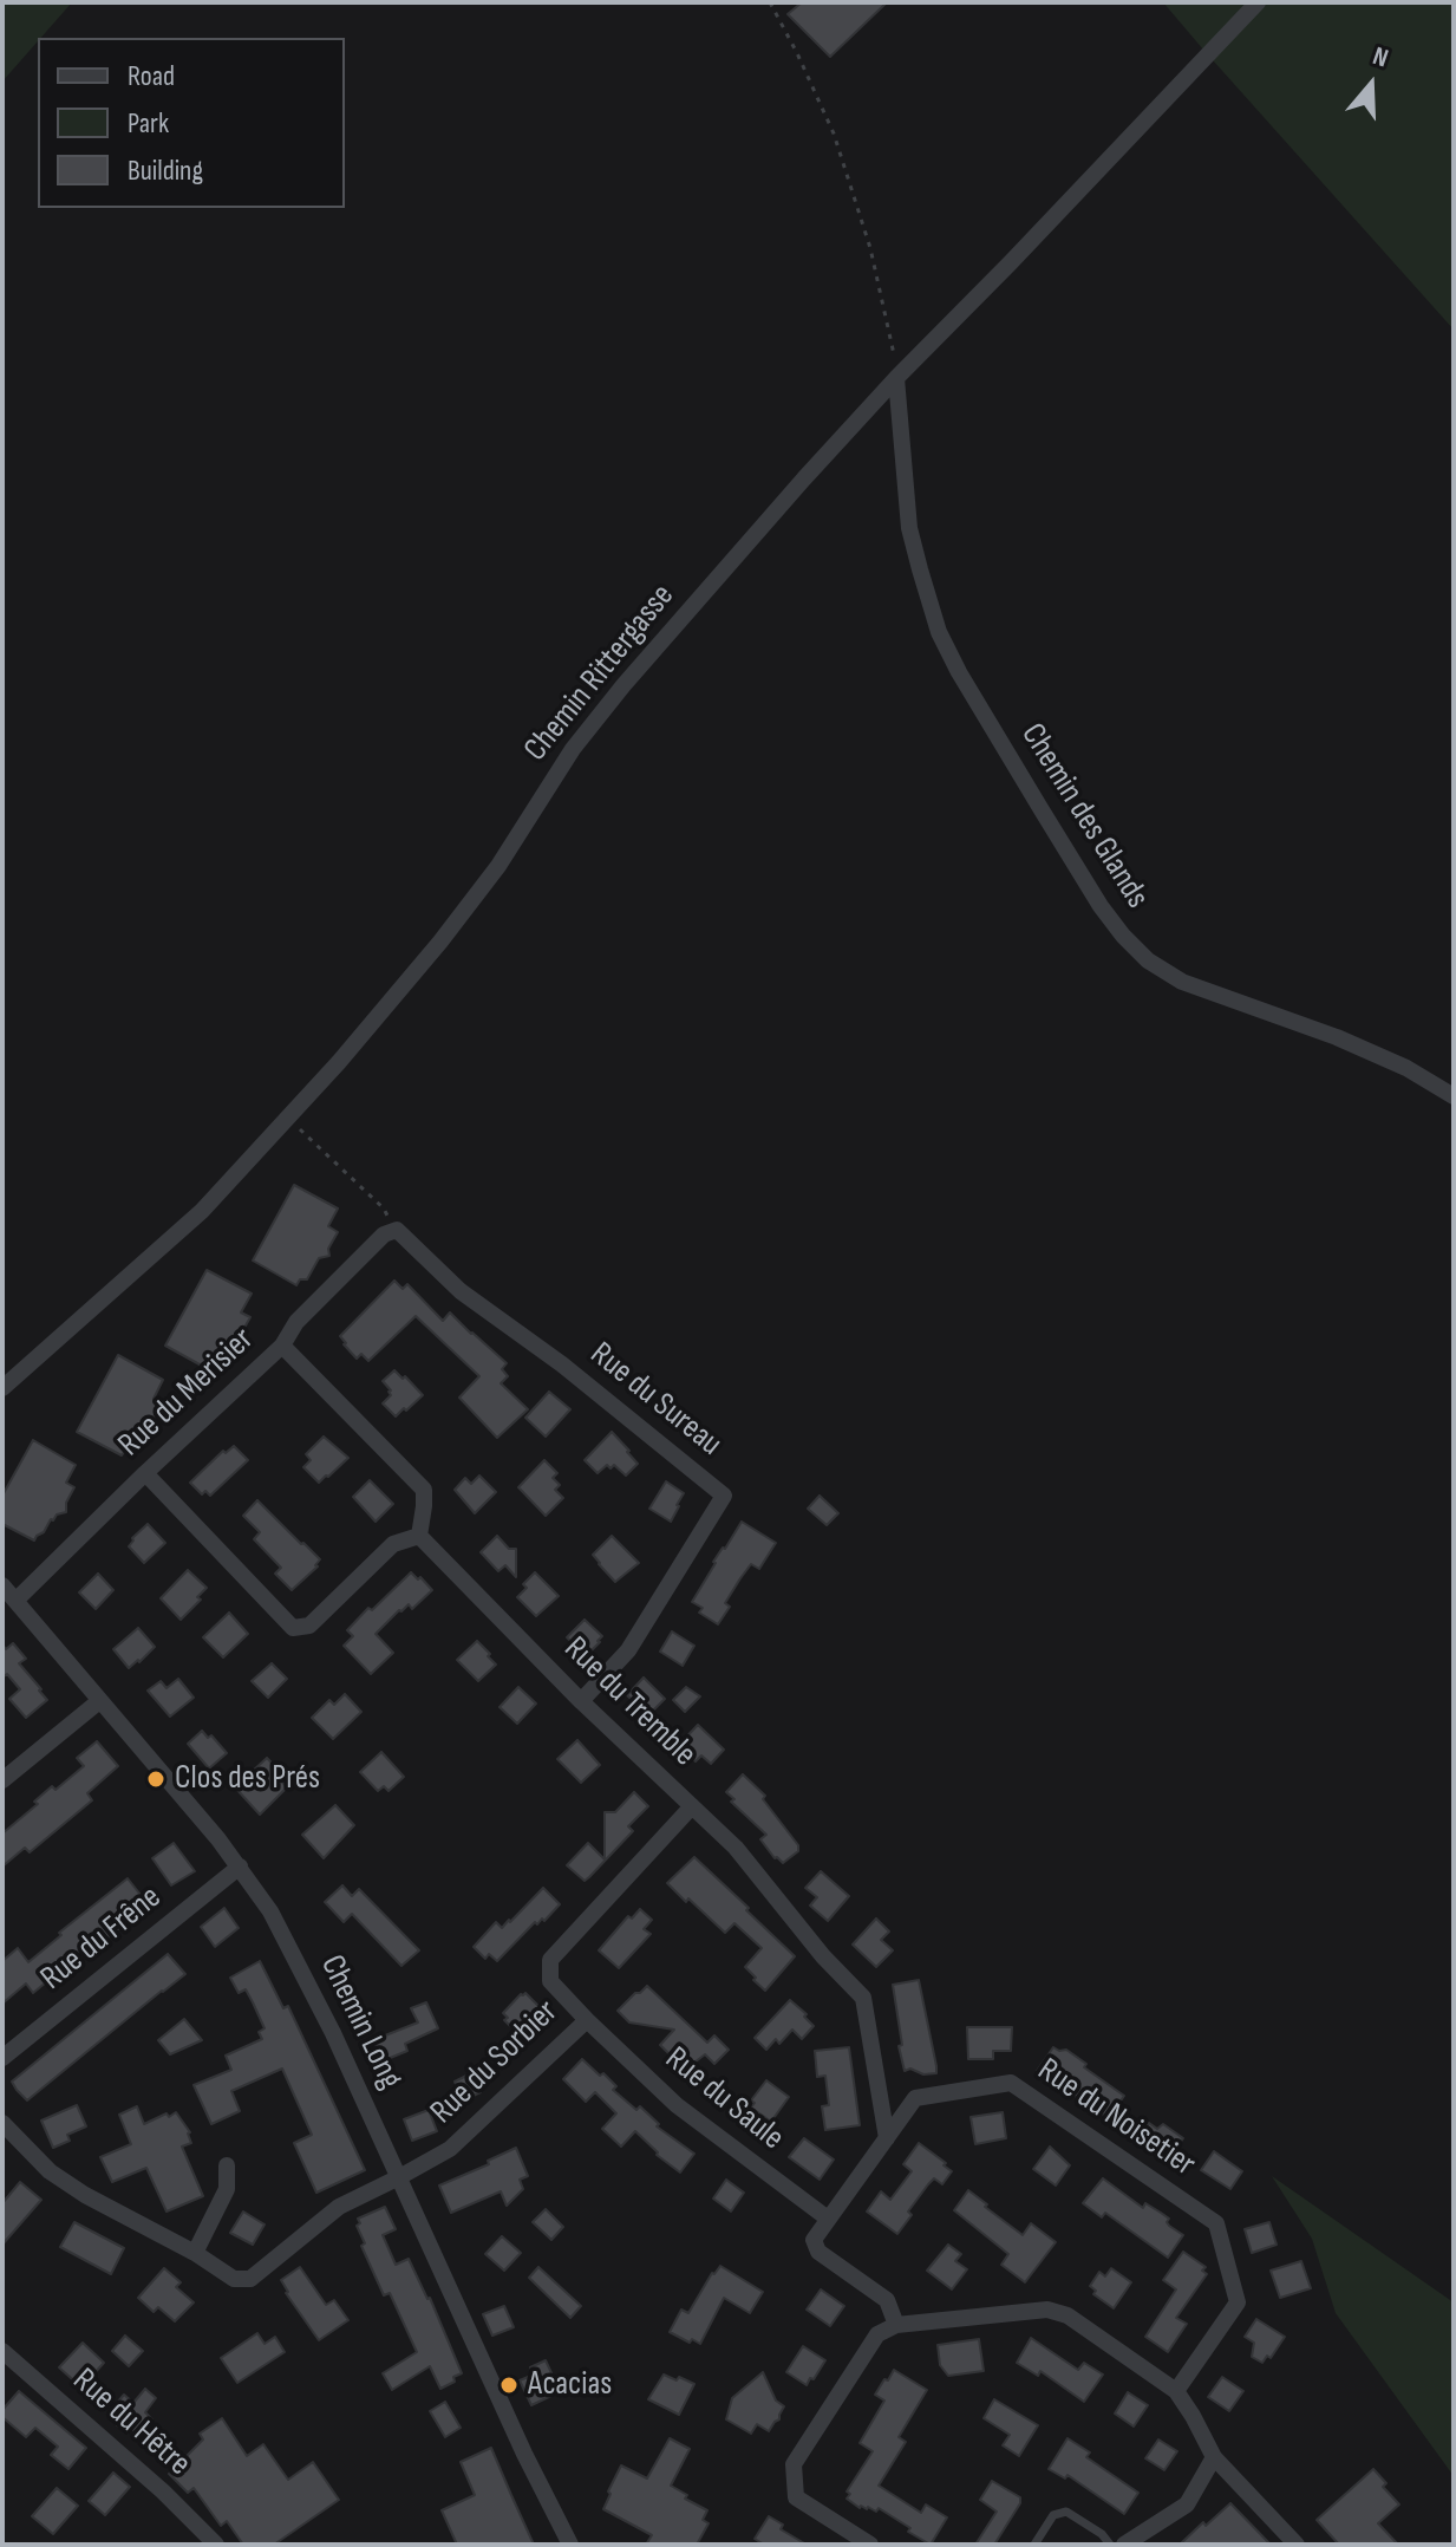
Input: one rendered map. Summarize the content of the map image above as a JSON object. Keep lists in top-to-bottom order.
{
  "streets": {
    "street": [
      "Chemin Rittergasse",
      "Chemin des Glands",
      "Rue du Merisier",
      "Rue du Sureau",
      "Rue du Tremble",
      "Rue du Frêne",
      "Chemin Long",
      "Rue du Sorbier",
      "Rue du Saule",
      "Rue du Noisetier",
      "Rue du Hêtre"
    ]
  },
  "crossings": [
    ["Chemin Rittergasse", "Chemin des Glands"],
    ["Rue du Merisier", "Rue du Sureau"],
    ["Rue du Merisier", "Chemin Long"],
    ["Rue du Sureau", "Rue du Tremble"],
    ["Rue du Tremble", "Rue du Sorbier"],
    ["Rue du Tremble", "Rue du Noisetier"],
    ["Rue du Frêne", "Chemin Long"],
    ["Chemin Long", "Rue du Sorbier"],
    ["Rue du Sorbier", "Rue du Saule"],
    ["Rue du Saule", "Rue du Noisetier"]
  ],
  "places": ["Clos des Prés", "Acacias"],
  "legend": ["Road", "Park", "Building"],
  "north": "top"
}
